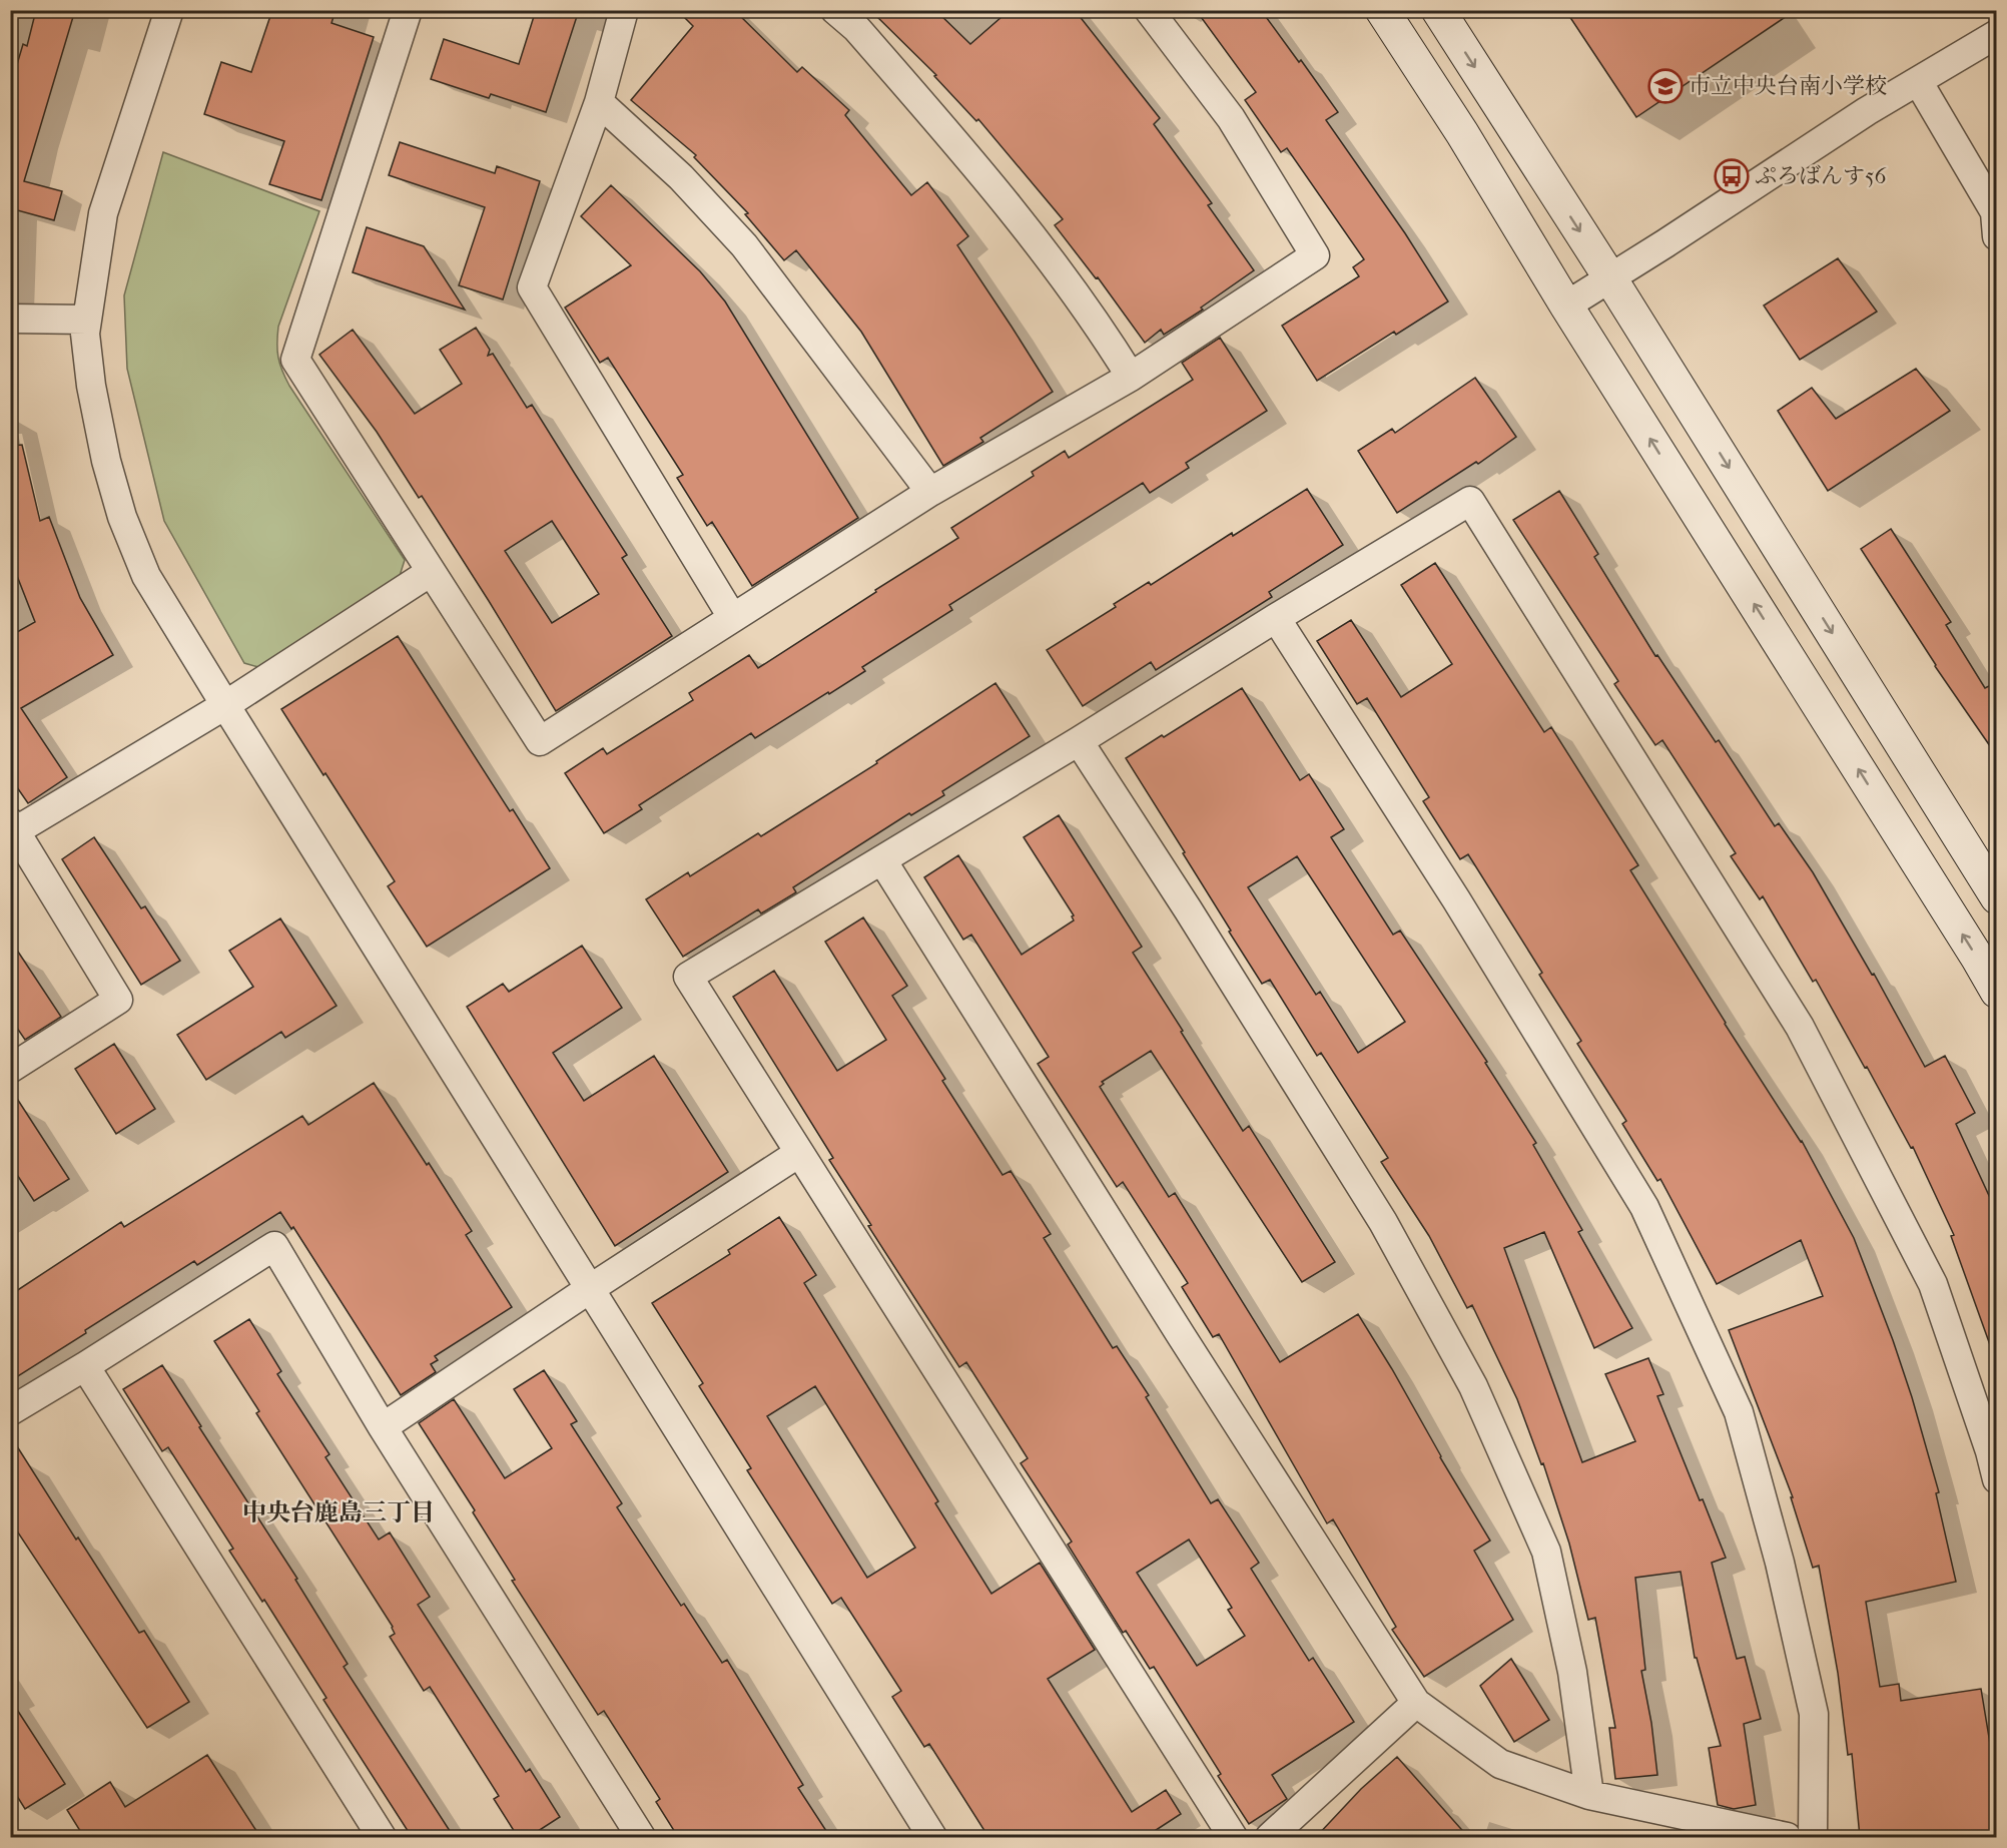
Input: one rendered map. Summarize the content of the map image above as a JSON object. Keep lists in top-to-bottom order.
{
  "districts": ["中央台鹿島三丁目"],
  "places": {
    "school or university": ["市立中央台南小学校"],
    "bus stop": ["ぷろばんす56"]
  }
}
